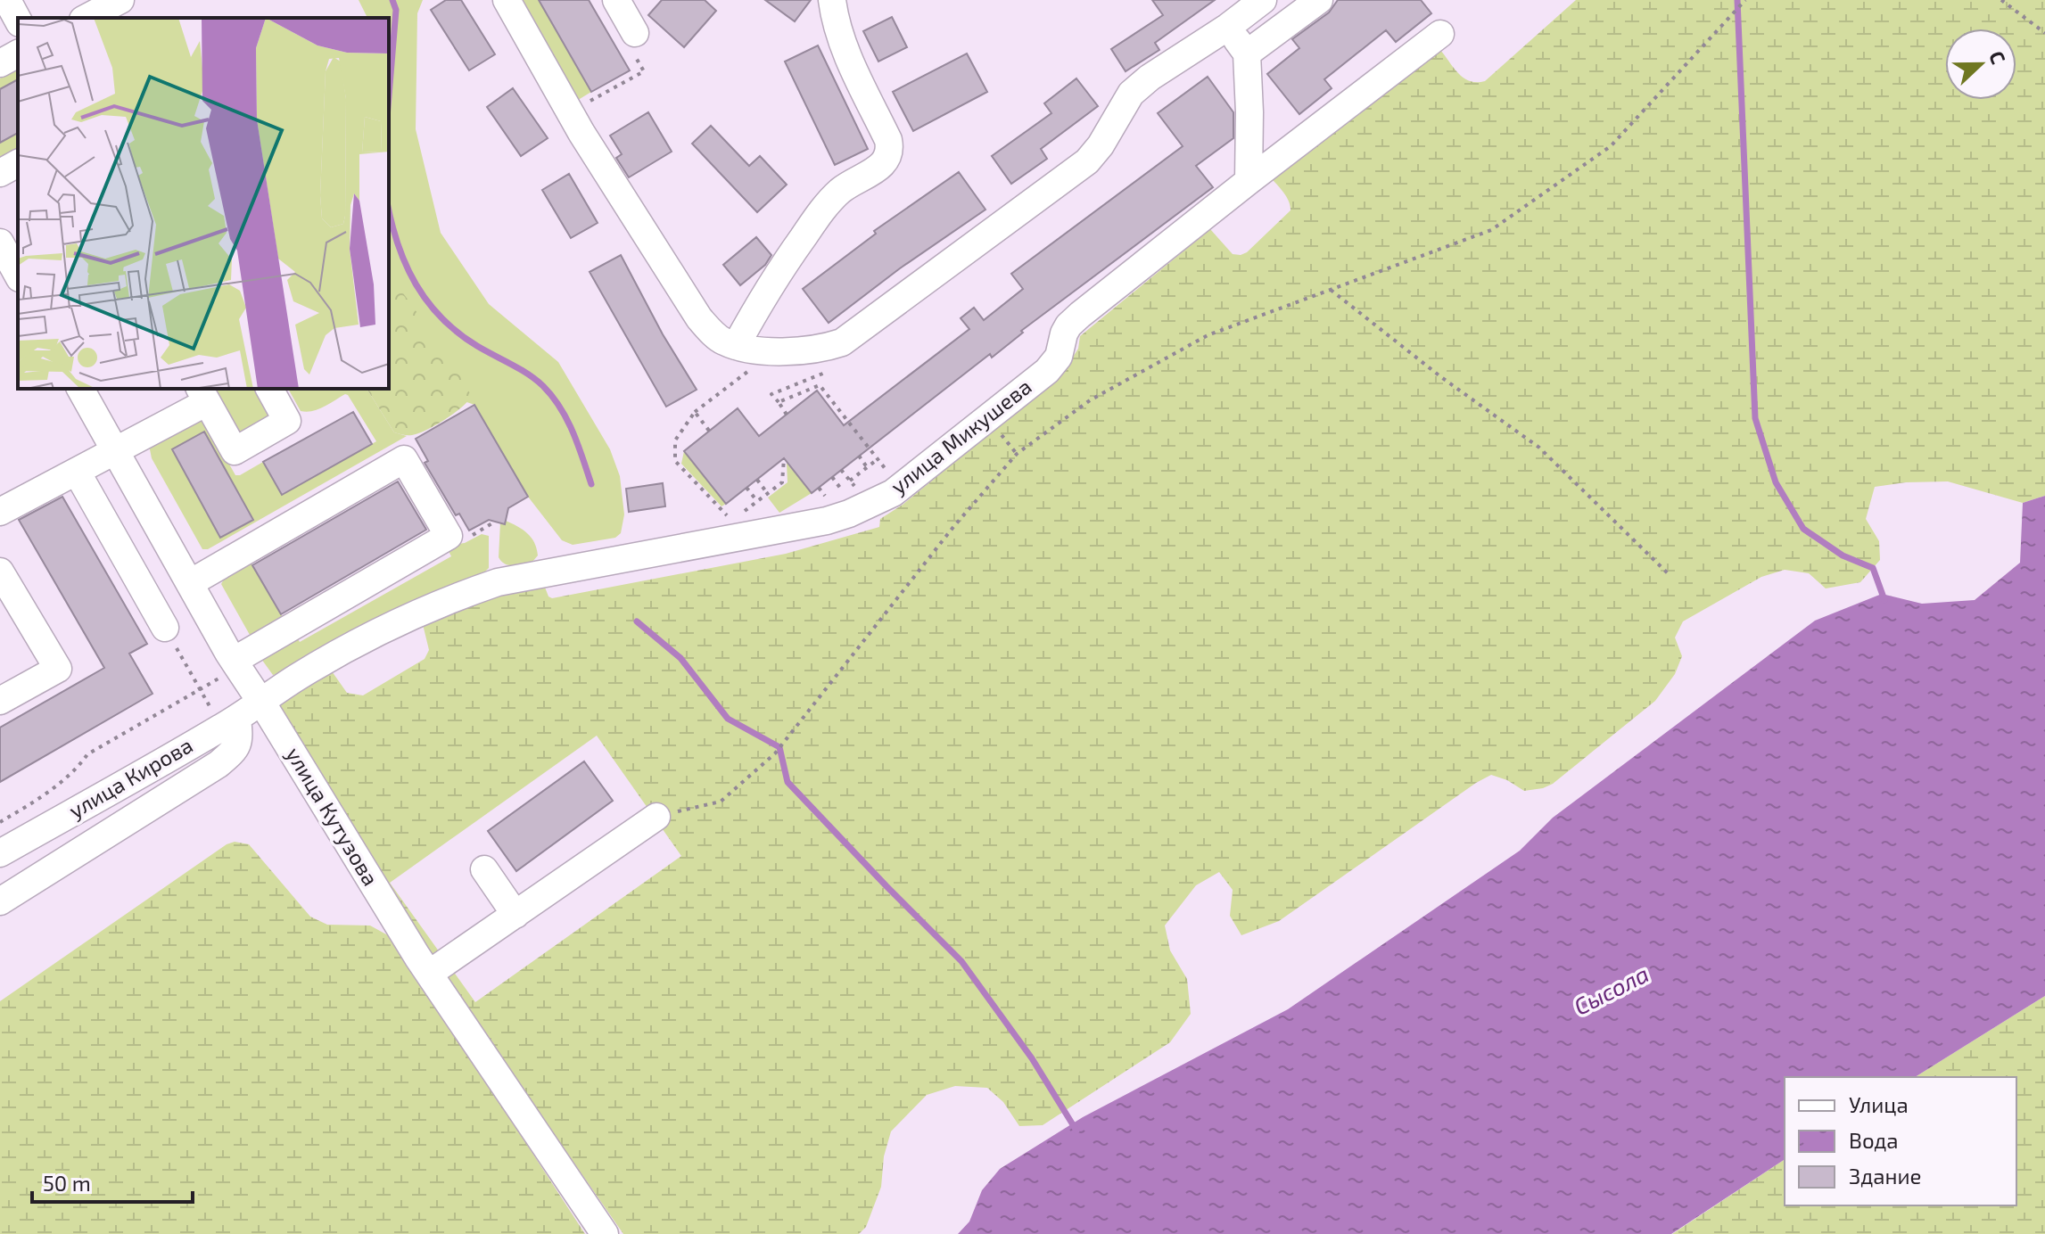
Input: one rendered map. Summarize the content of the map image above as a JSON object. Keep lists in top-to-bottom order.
{
  "streets": {
    "street": ["улица Микушева", "улица Кирова", "улица Кутузова"]
  },
  "crossings": [
    ["улица Микушева", "улица Кирова"],
    ["улица Микушева", "улица Кутузова"],
    ["улица Кирова", "улица Кутузова"]
  ],
  "water": ["Сысола"],
  "legend": ["Улица", "Вода", "Здание"],
  "scale_bar": "50 m",
  "north": "right"
}
